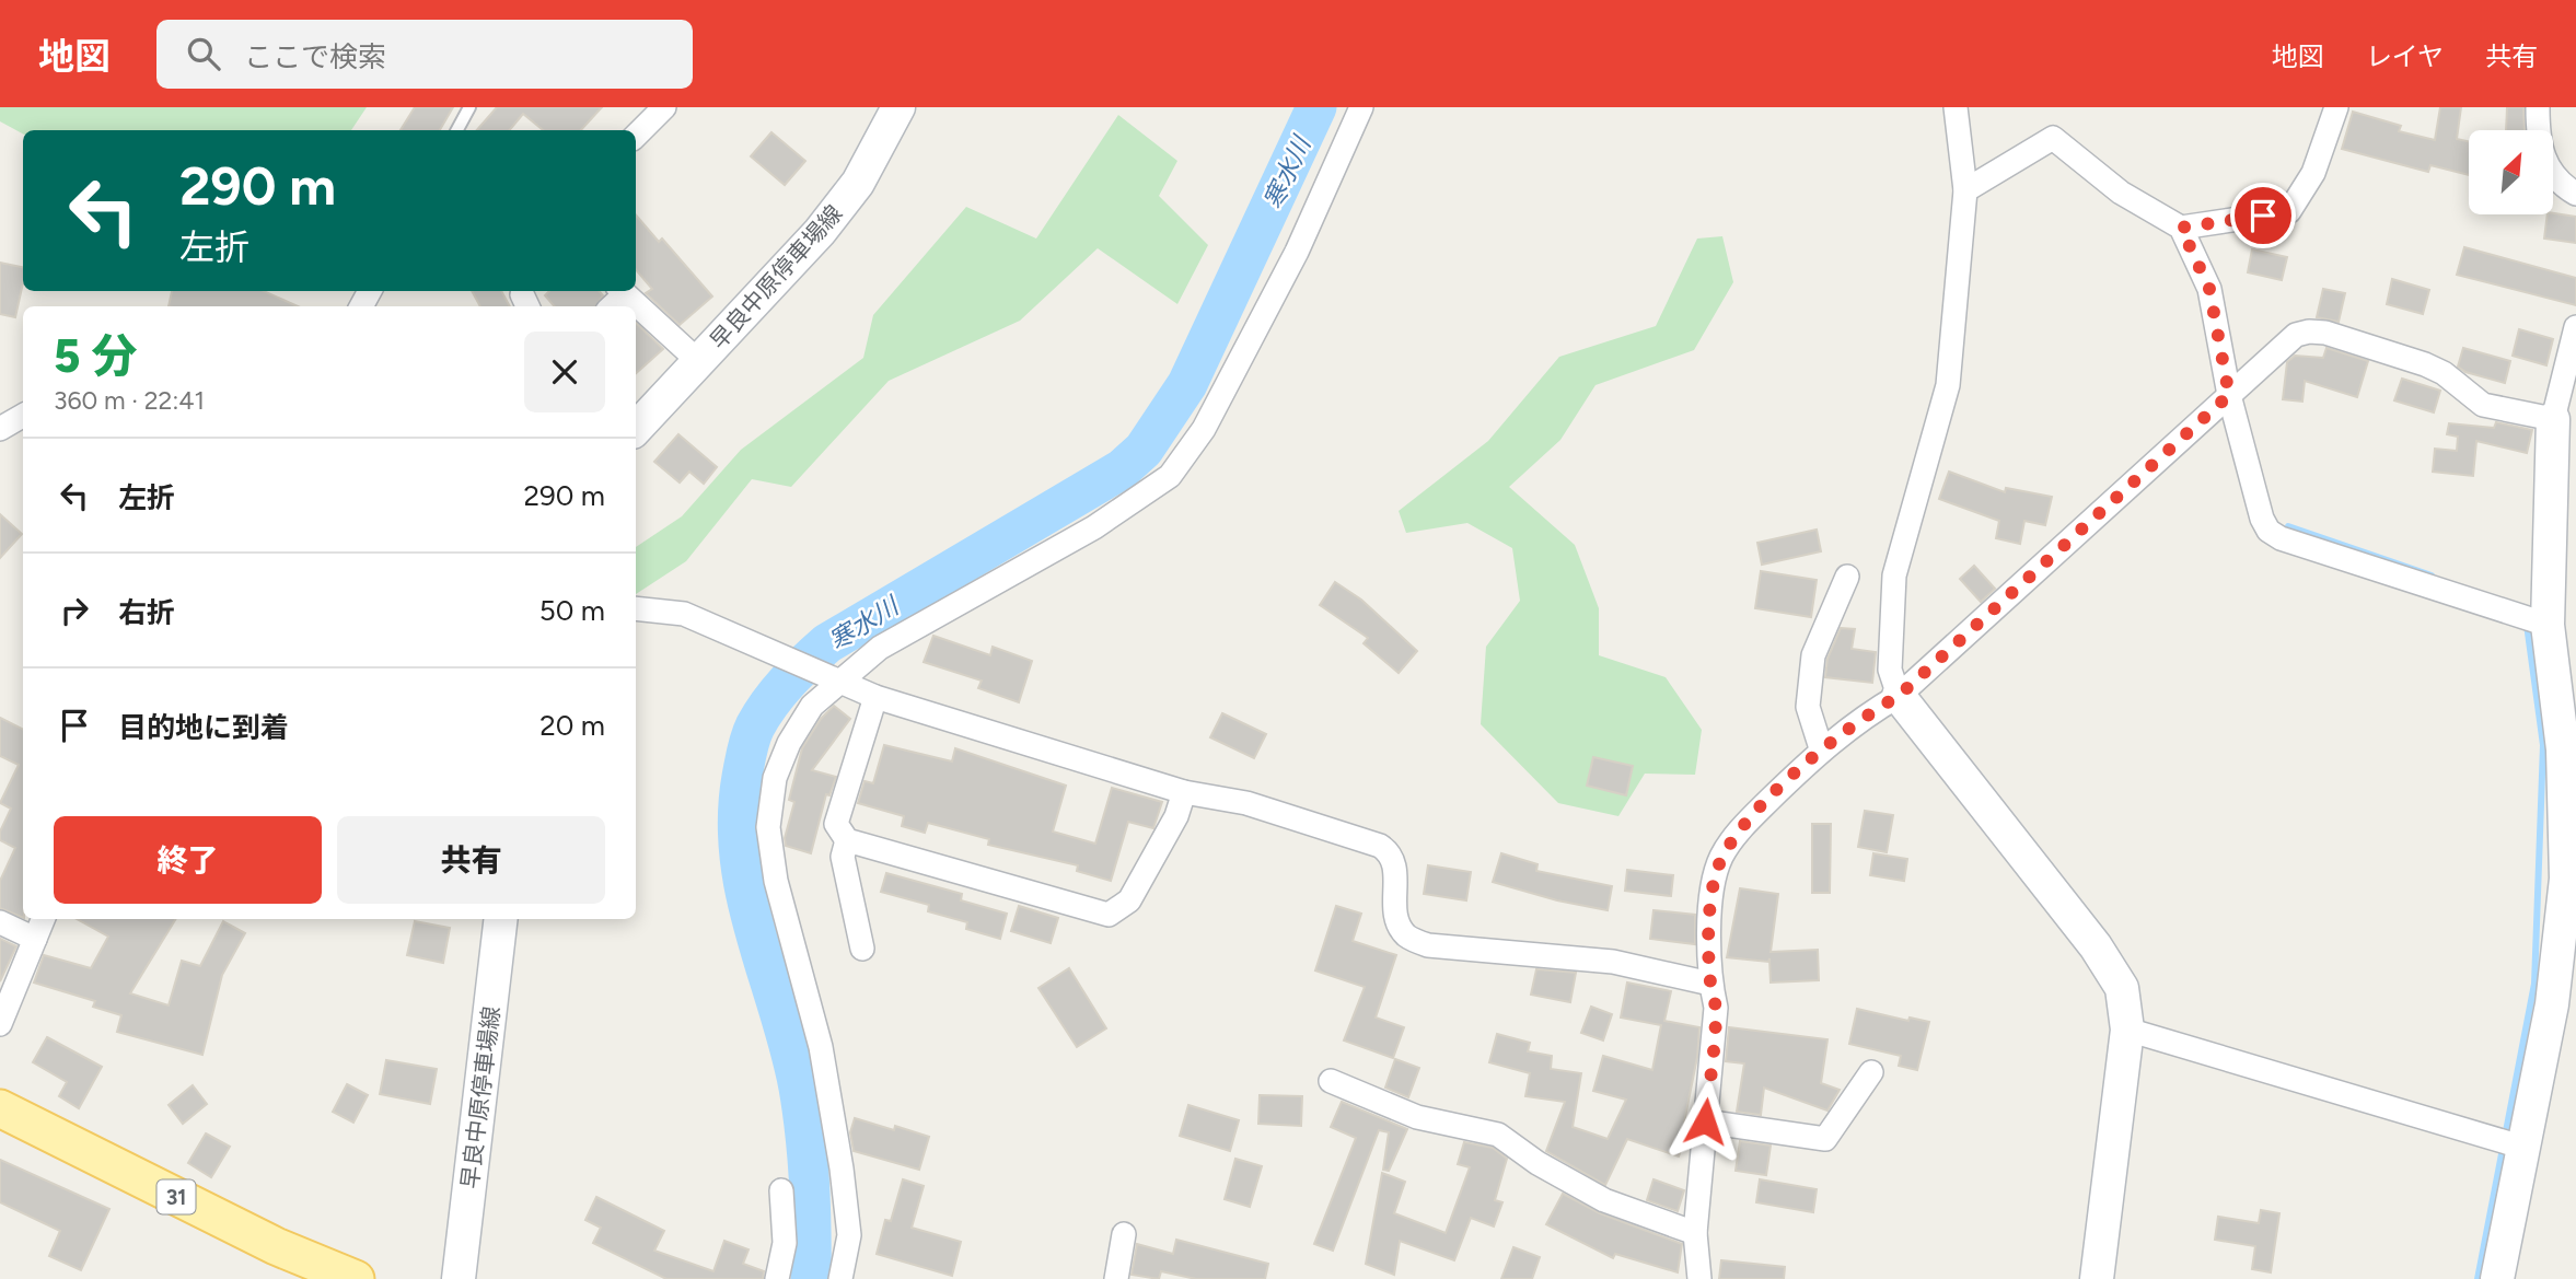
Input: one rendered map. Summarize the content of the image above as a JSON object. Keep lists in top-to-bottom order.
{
  "streets": {
    "main road": ["31"],
    "street": ["早良中原停車場線"]
  },
  "water": ["寒水川"],
  "north": "top right",
  "page": {
    "header": "地図",
    "search": "ここで検索",
    "nav": ["地図", "レイヤ", "共有"],
    "turn": ["290 m", "左折"],
    "heading": ["5 分", "360 m · 22:41"],
    "list": [
      {
        "name": "左折",
        "value": "290 m"
      },
      {
        "name": "右折",
        "value": "50 m"
      },
      {
        "name": "目的地に到着",
        "value": "20 m"
      }
    ],
    "buttons": ["終了", "共有"]
  }
}
